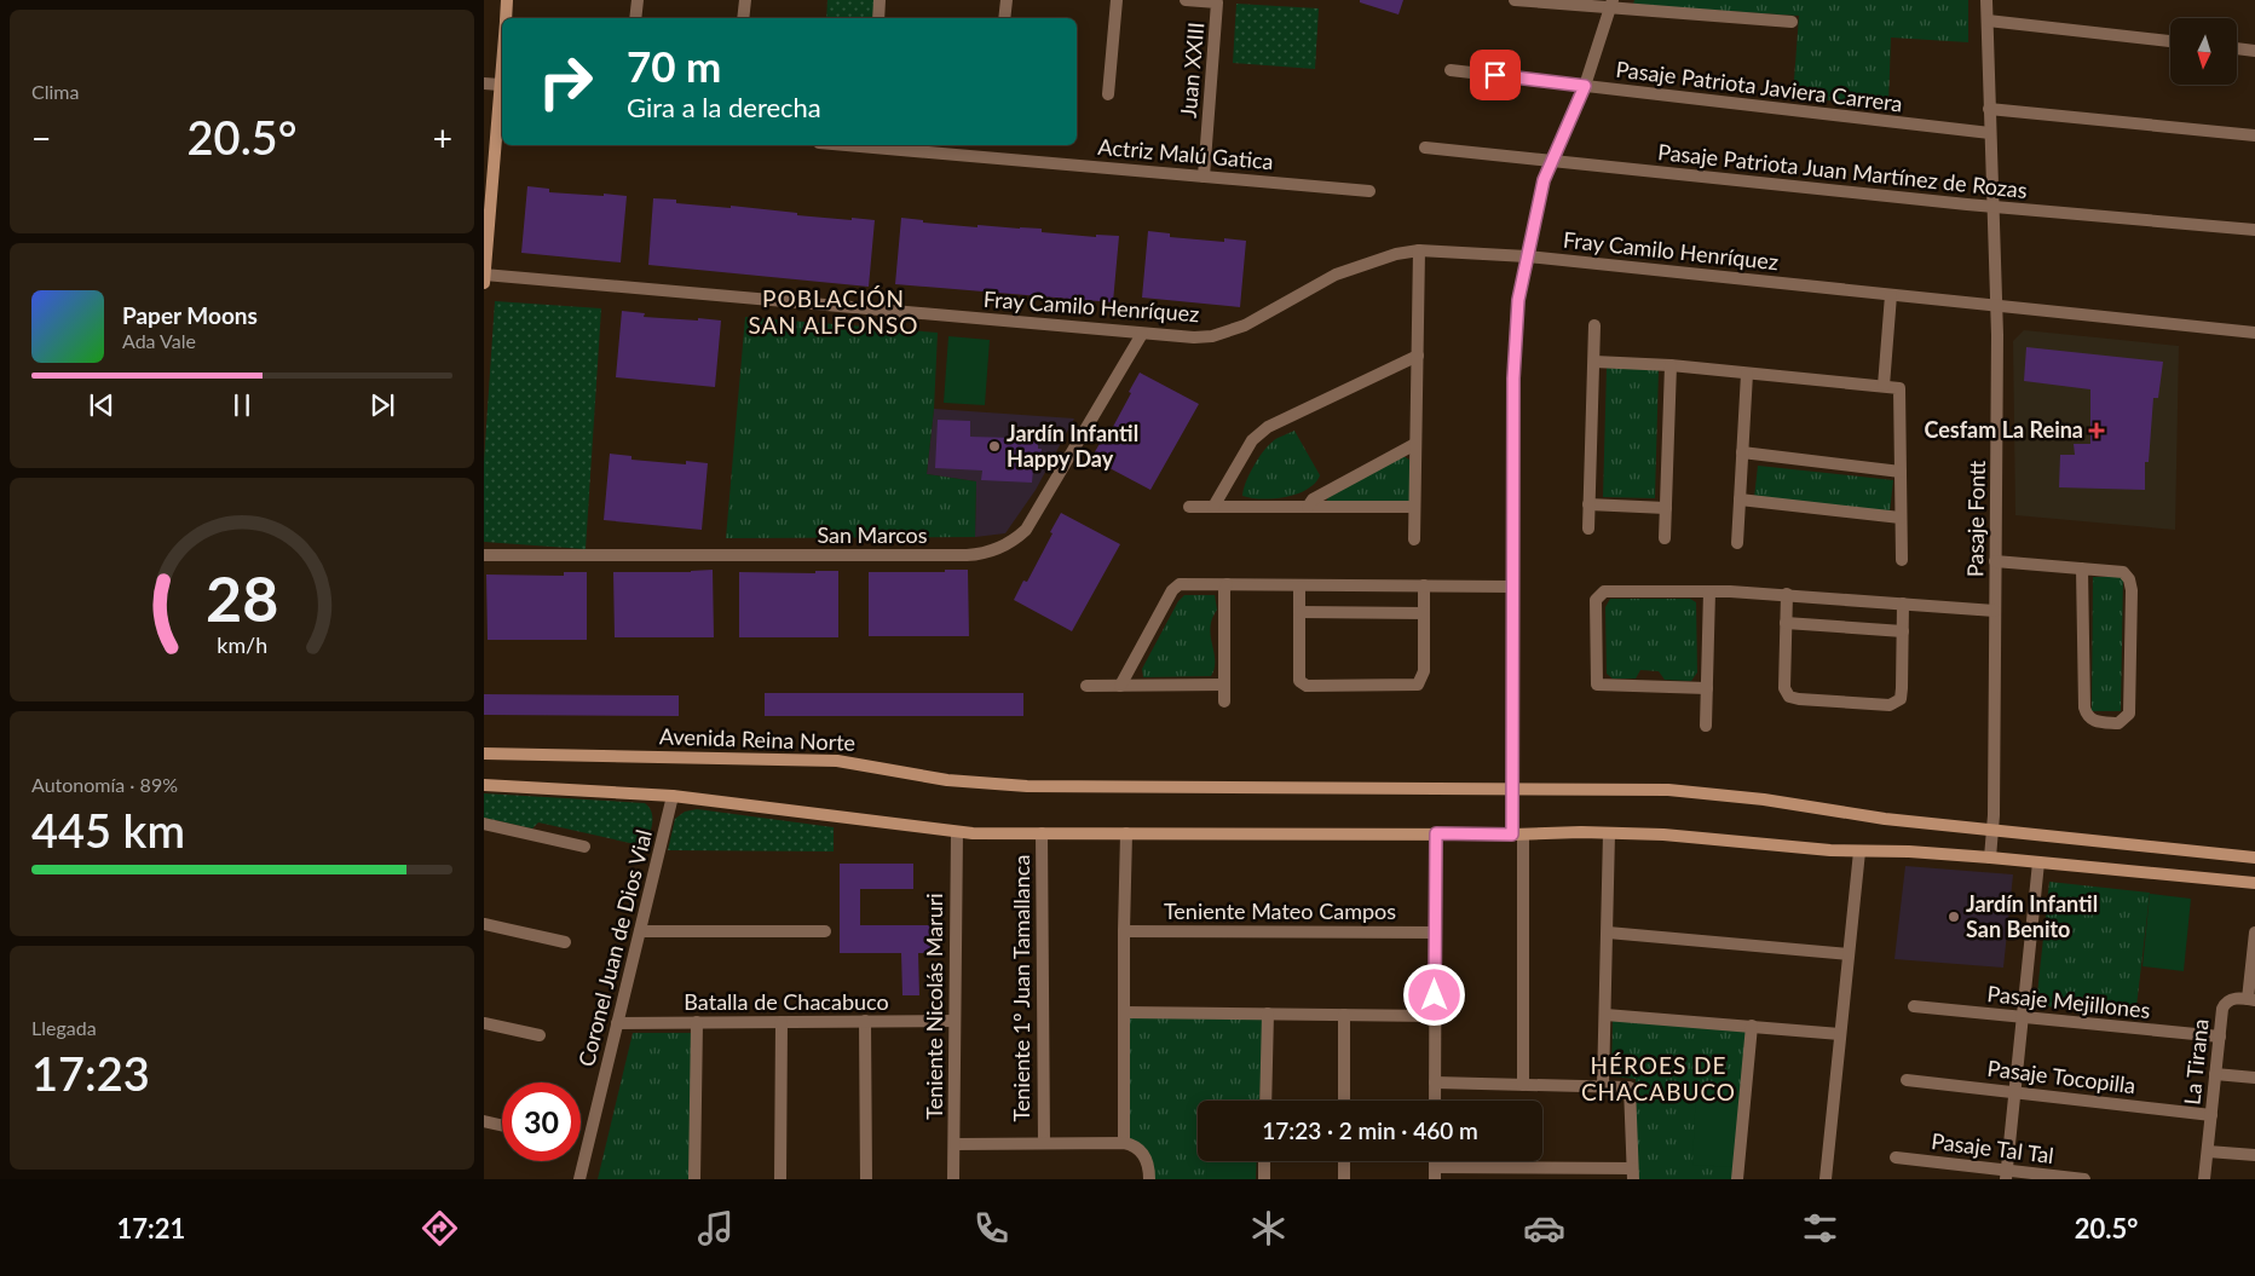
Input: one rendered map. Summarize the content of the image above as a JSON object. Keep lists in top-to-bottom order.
{
  "streets": {
    "street": [
      "Juan XXIII",
      "Pasaje Patriota Javiera Carrera",
      "Actriz Malú Gatica",
      "Pasaje Patriota Juan Martínez de Rozas",
      "Fray Camilo Henríquez",
      "Pasaje Fontt",
      "San Marcos",
      "Avenida Reina Norte",
      "Teniente Mateo Campos",
      "Coronel Juan de Dios Vial",
      "Teniente 1º Juan Tamallanca",
      "Batalla de Chacabuco",
      "Pasaje Mejillones",
      "Teniente Nicolás Maruri",
      "La Tirana",
      "Pasaje Tocopilla",
      "Pasaje Tal Tal"
    ]
  },
  "crossings": [
    ["Juan XXIII", "Actriz Malú Gatica"],
    ["Pasaje Patriota Javiera Carrera", "Pasaje Fontt"],
    ["Pasaje Patriota Juan Martínez de Rozas", "Pasaje Fontt"],
    ["Fray Camilo Henríquez", "Pasaje Fontt"],
    ["Fray Camilo Henríquez", "San Marcos"],
    ["Pasaje Fontt", "Avenida Reina Norte"],
    ["Coronel Juan de Dios Vial", "Batalla de Chacabuco"],
    ["Batalla de Chacabuco", "Teniente Nicolás Maruri"],
    ["Pasaje Mejillones", "La Tirana"],
    ["La Tirana", "Pasaje Tocopilla"]
  ],
  "districts": ["POBLACIÓN SAN ALFONSO", "HÉROES DE CHACABUCO"],
  "places": {
    "health": ["Cesfam La Reina"],
    "other": ["Jardín Infantil Happy Day", "Jardín Infantil San Benito"]
  },
  "north": "bottom",
  "page": {
    "tile": [
      "Clima",
      ["Autonomía · 89%", "445 km"],
      ["Llegada", "17:23"]
    ],
    "turn": ["70 m", "Gira a la derecha"],
    "heat": ["−", "20.5°", "+"],
    "song": ["Paper Moons", "Ada Vale"],
    "limit": "30",
    "trip": "17:23 · 2 min · 460 m",
    "tabs": ["17:21", "20.5°"],
    "gauge": ["28", "km/h"]
  }
}
